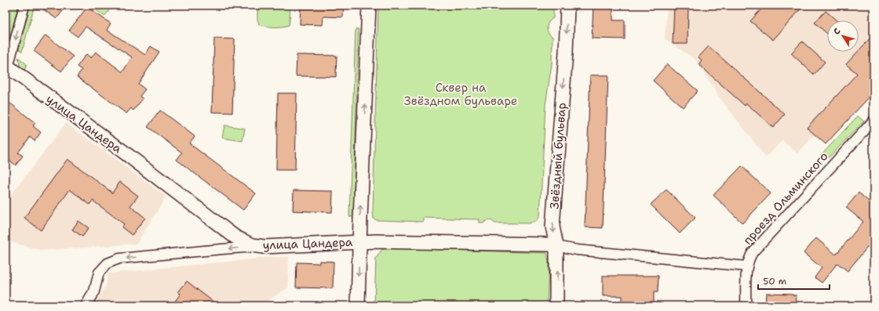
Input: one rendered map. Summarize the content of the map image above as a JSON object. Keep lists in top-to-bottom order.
{
  "streets": {
    "street": ["улица Цандера", "Звёздный бульвар", "проезд Ольминского"]
  },
  "crossings": [
    ["улица Цандера", "Звёздный бульвар"]
  ],
  "parks": ["Сквер на Звёздном бульваре"],
  "scale_bar": "50 m",
  "north": "top left"
}
